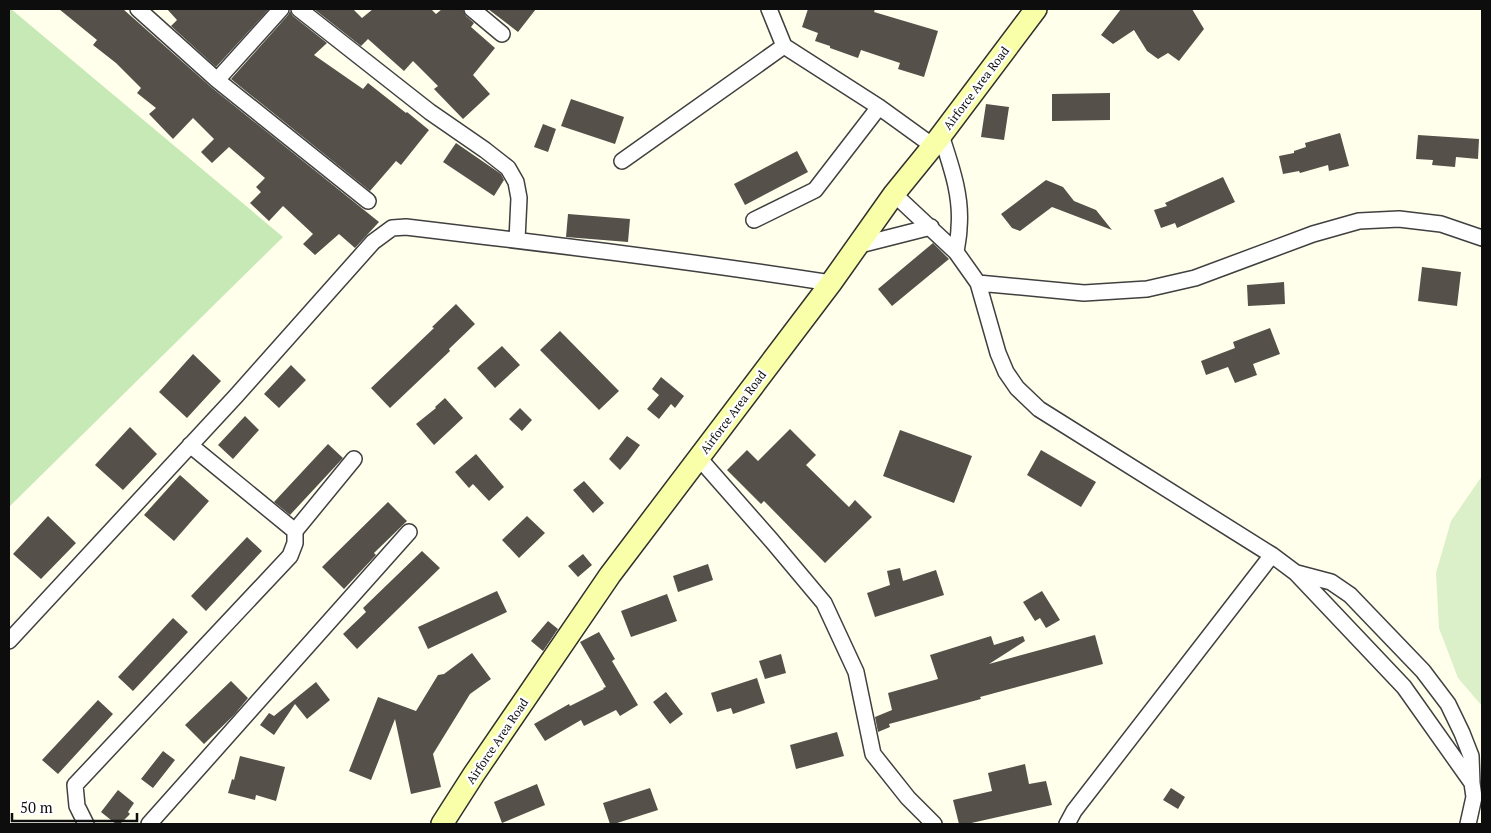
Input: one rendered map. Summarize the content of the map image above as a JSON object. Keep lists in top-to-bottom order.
{
  "streets": {
    "street": ["Airforce Area Road"]
  },
  "scale_bar": "50 m"
}
